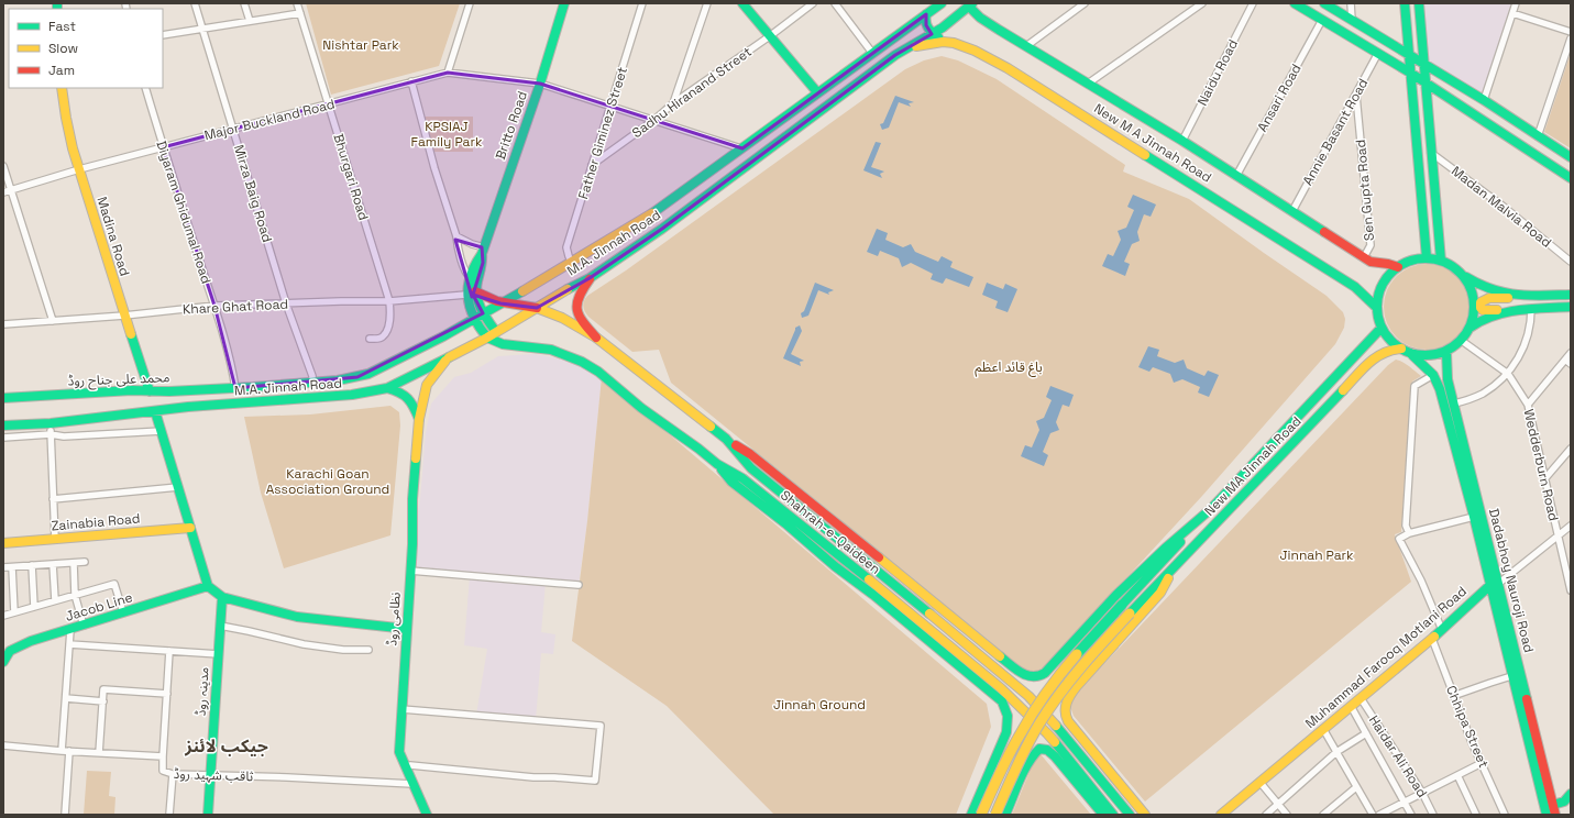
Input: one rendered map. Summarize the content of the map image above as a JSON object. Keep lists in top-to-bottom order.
{
  "streets": {
    "main road": [
      "Britto Road",
      "New M A Jinnah Road",
      "Madina Road",
      "M.A. Jinnah Road",
      "محمد علی جناح روڈ",
      "New MA Jinnah Road",
      "Zainabia Road",
      "Shahrah-e-Qaideen",
      "Dadabhoy Nauroji Road",
      "Jacob Line",
      "نظامی روڈ",
      "Muhammad Farooq Motlani Road",
      "مدینہ روڈ"
    ],
    "street": [
      "Naidu Road",
      "Sadhu Hiranand Street",
      "Ansari Road",
      "Major Buckland Road",
      "Annie Basant Road",
      "Father Giminez Street",
      "Bhurgari Road",
      "Sen Gupta Road",
      "Mirza Baig Road",
      "Madan Malvia Road",
      "Diyaram Ghidumal Road",
      "Khare Ghat Road",
      "Wedderburn Road",
      "Chhipa Street",
      "Haidar Ali Road",
      "ثاقب شہید روڈ"
    ]
  },
  "crossings": [
    ["Naidu Road", "New M A Jinnah Road"],
    ["Sadhu Hiranand Street", "Major Buckland Road"],
    ["Sadhu Hiranand Street", "Father Giminez Street"],
    ["Ansari Road", "New M A Jinnah Road"],
    ["Major Buckland Road", "Britto Road"],
    ["Major Buckland Road", "Father Giminez Street"],
    ["Major Buckland Road", "Bhurgari Road"],
    ["Major Buckland Road", "Mirza Baig Road"],
    ["Major Buckland Road", "Diyaram Ghidumal Road"],
    ["Major Buckland Road", "Madina Road"],
    ["Major Buckland Road", "M.A. Jinnah Road"],
    ["Britto Road", "M.A. Jinnah Road"],
    ["Britto Road", "Khare Ghat Road"],
    ["Britto Road", "Shahrah-e-Qaideen"],
    ["Annie Basant Road", "New M A Jinnah Road"],
    ["Annie Basant Road", "Sen Gupta Road"],
    ["Father Giminez Street", "M.A. Jinnah Road"],
    ["New M A Jinnah Road", "Sen Gupta Road"],
    ["New M A Jinnah Road", "M.A. Jinnah Road"],
    ["New M A Jinnah Road", "Wedderburn Road"],
    ["New M A Jinnah Road", "New MA Jinnah Road"],
    ["New M A Jinnah Road", "Dadabhoy Nauroji Road"],
    ["Bhurgari Road", "Khare Ghat Road"],
    ["Mirza Baig Road", "M.A. Jinnah Road"],
    ["Mirza Baig Road", "Khare Ghat Road"],
    ["Diyaram Ghidumal Road", "M.A. Jinnah Road"],
    ["Diyaram Ghidumal Road", "Khare Ghat Road"],
    ["Diyaram Ghidumal Road", "محمد علی جناح روڈ"],
    ["Madina Road", "Khare Ghat Road"],
    ["Madina Road", "محمد علی جناح روڈ"],
    ["M.A. Jinnah Road", "محمد علی جناح روڈ"],
    ["M.A. Jinnah Road", "Shahrah-e-Qaideen"],
    ["M.A. Jinnah Road", "نظامی روڈ"],
    ["Khare Ghat Road", "Shahrah-e-Qaideen"],
    ["Wedderburn Road", "New MA Jinnah Road"],
    ["Wedderburn Road", "Dadabhoy Nauroji Road"],
    ["Wedderburn Road", "Muhammad Farooq Motlani Road"],
    ["New MA Jinnah Road", "Dadabhoy Nauroji Road"],
    ["Dadabhoy Nauroji Road", "Muhammad Farooq Motlani Road"],
    ["نظامی روڈ", "ثاقب شہید روڈ"],
    ["Muhammad Farooq Motlani Road", "Chhipa Street"],
    ["Muhammad Farooq Motlani Road", "Haidar Ali Road"],
    ["مدینہ روڈ", "ثاقب شہید روڈ"]
  ],
  "districts": ["جیکب لائنز"],
  "parks": [
    "Nishtar Park",
    "KPSIAJ Family Park",
    "باغ قائد اعظم",
    "Karachi Goan Association Ground",
    "Jinnah Park",
    "Jinnah Ground"
  ],
  "legend": ["Fast", "Slow", "Jam"]
}
